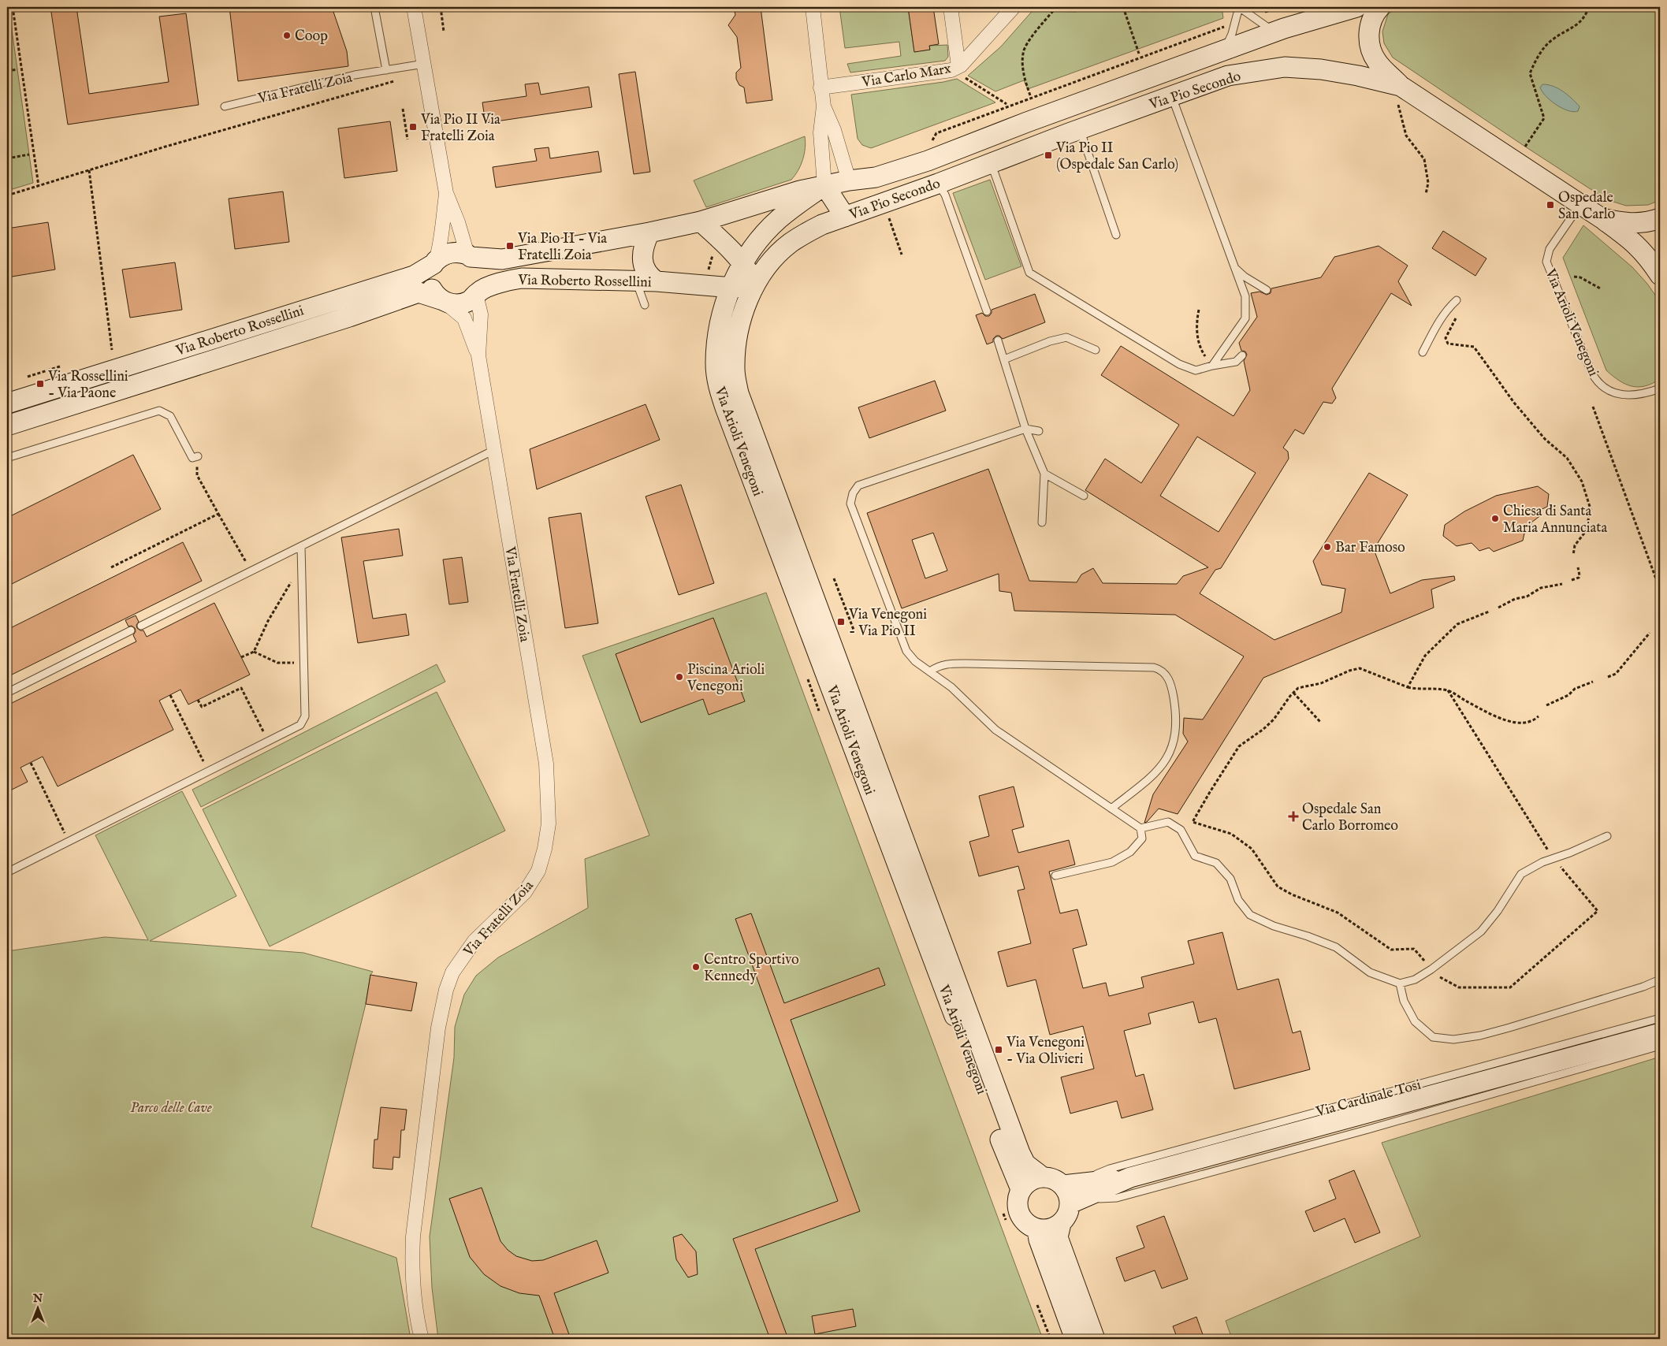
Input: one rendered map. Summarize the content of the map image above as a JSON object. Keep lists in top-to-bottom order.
{
  "streets": {
    "main road": [
      "Via Fratelli Zoia",
      "Via Pio Secondo",
      "Via Roberto Rossellini",
      "Via Arioli Venegoni",
      "Via Cardinale Tosi"
    ],
    "street": ["Via Carlo Marx"]
  },
  "crossings": [
    ["Via Fratelli Zoia", "Via Roberto Rossellini"],
    ["Via Pio Secondo", "Via Roberto Rossellini"],
    ["Via Pio Secondo", "Via Arioli Venegoni"],
    ["Via Roberto Rossellini", "Via Arioli Venegoni"],
    ["Via Arioli Venegoni", "Via Cardinale Tosi"]
  ],
  "parks": ["Parco delle Cave"],
  "places": {
    "other": [
      "Coop",
      "Chiesa di Santa Maria Annunciata",
      "Bar Famoso",
      "Piscina Arioli Venegoni",
      "Centro Sportivo Kennedy"
    ],
    "transit": [
      "Via Pio II Via Fratelli Zoia",
      "Via Pio II (Ospedale San Carlo)",
      "Ospedale San Carlo",
      "Via Pio II - Via Fratelli Zoia",
      "Via Rossellini - Via Paone",
      "Via Venegoni - Via Pio II",
      "Via Venegoni - Via Olivieri"
    ],
    "health": ["Ospedale San Carlo Borromeo"]
  },
  "north": "top"
}
